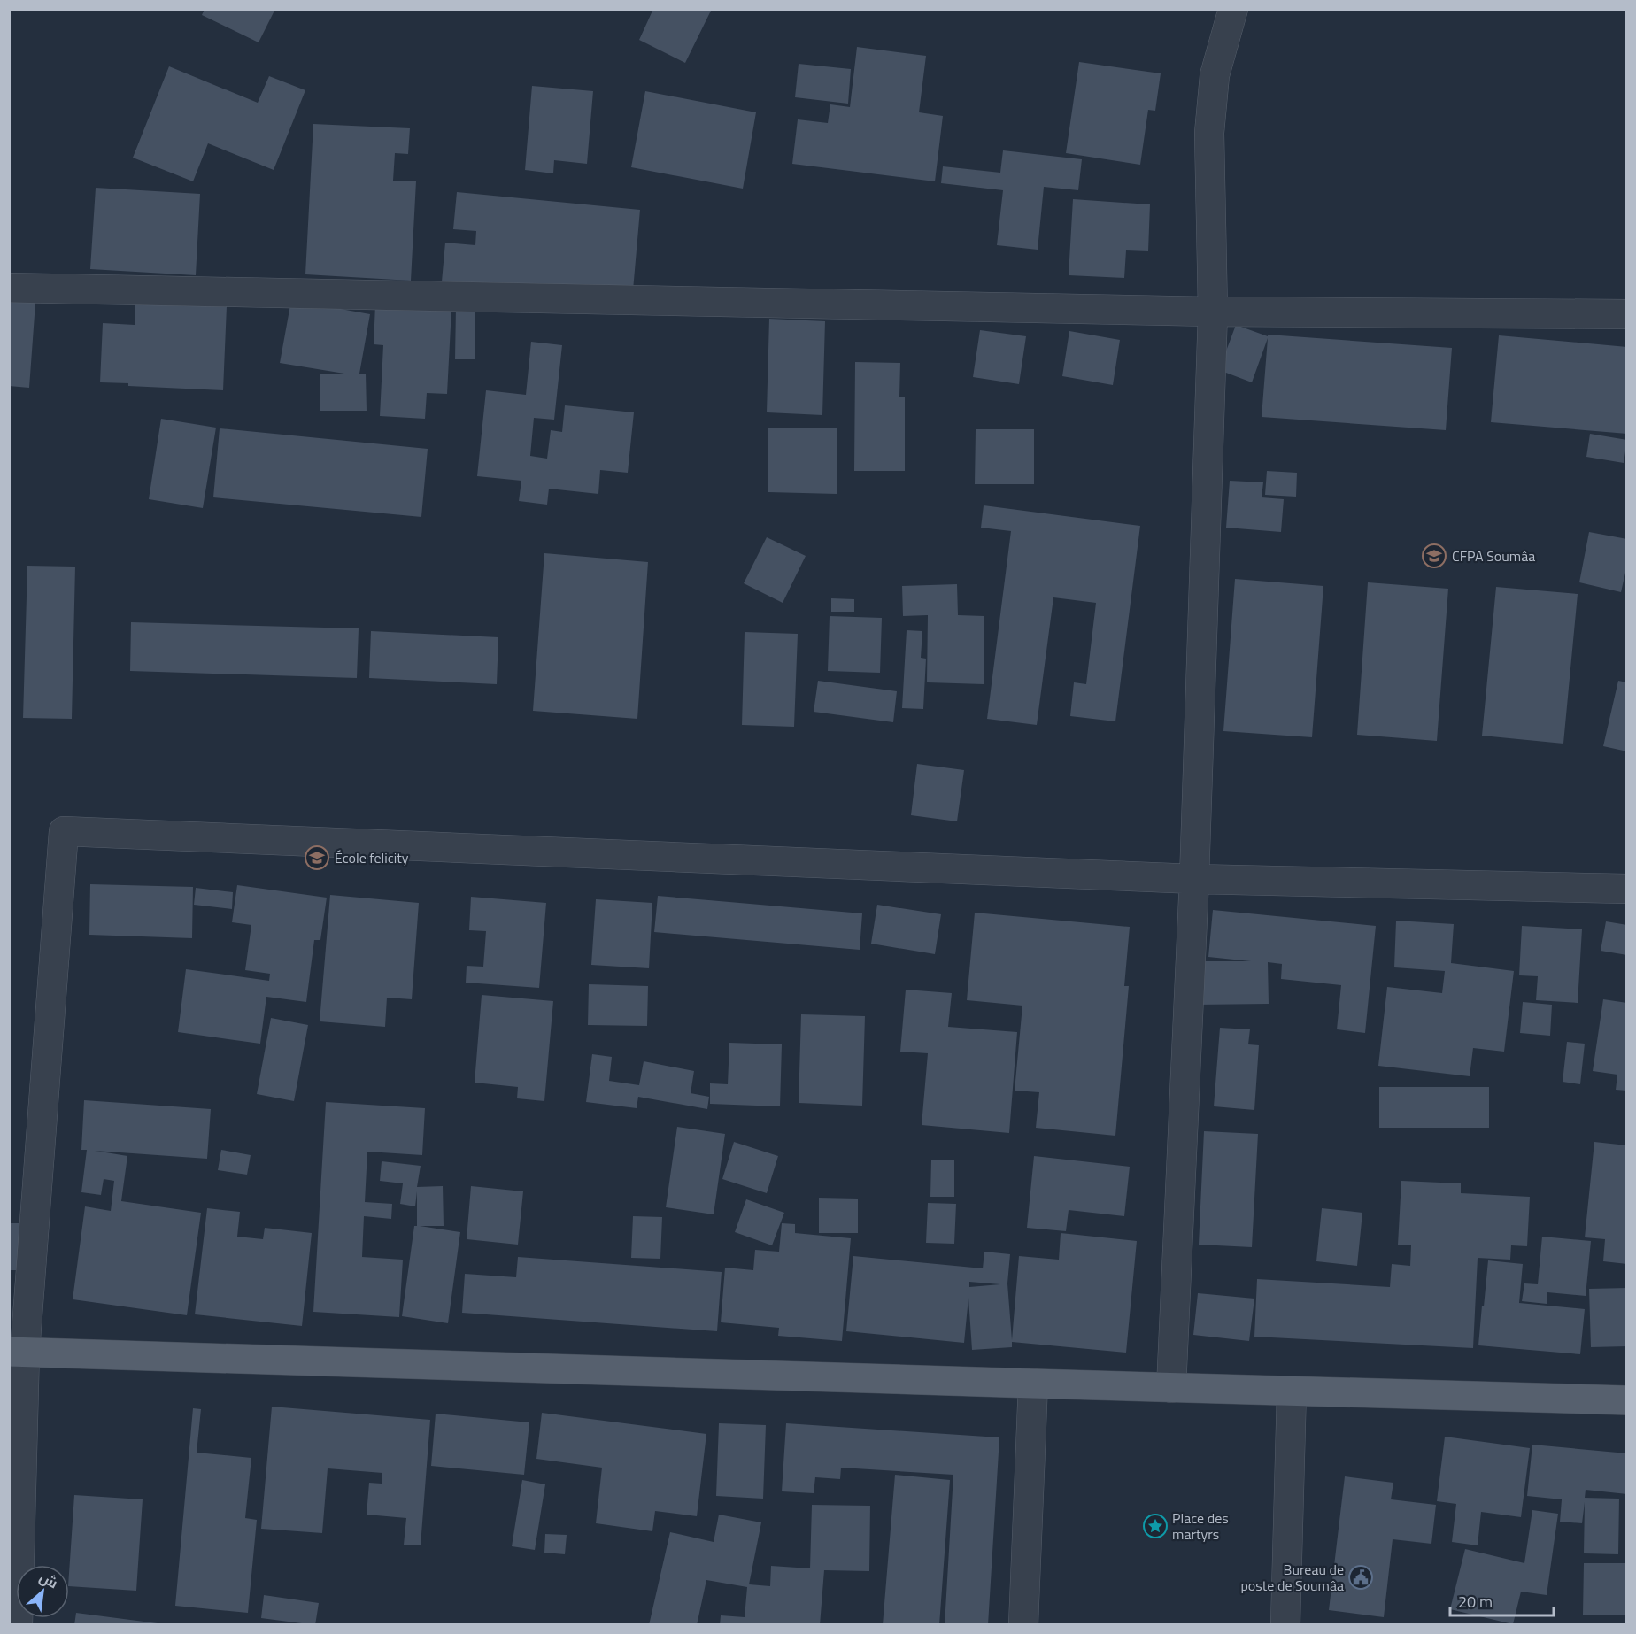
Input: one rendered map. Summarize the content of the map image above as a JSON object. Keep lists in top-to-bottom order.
{
  "places": {
    "school or university": ["CFPA Soumâa", "École felicity"],
    "place": ["Place des martyrs"],
    "public building": ["Bureau de poste de Soumâa"]
  },
  "scale_bar": "20 m",
  "north": "top right"
}
